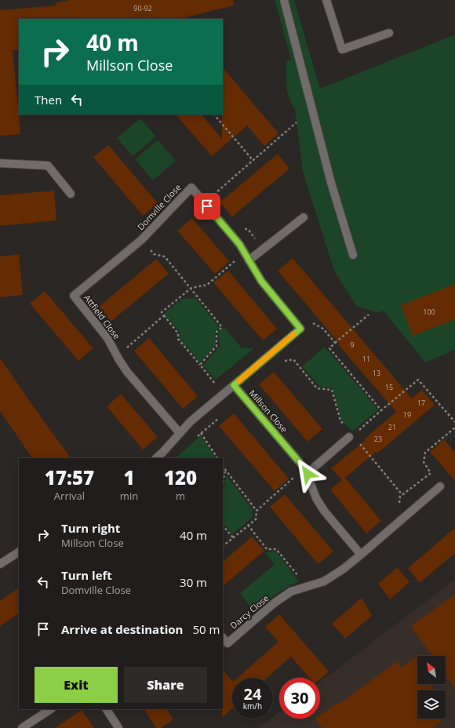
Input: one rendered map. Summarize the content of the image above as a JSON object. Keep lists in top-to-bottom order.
{
  "streets": {
    "street": [
      "Domville Close",
      "Attfield Close",
      "Millson Close",
      "Darcy Close"
    ]
  },
  "crossings": [
    ["Domville Close", "Attfield Close"],
    ["Domville Close", "Millson Close"]
  ],
  "house_numbers": [
    "90-92",
    "100",
    "9",
    "11",
    "13",
    "15",
    "17",
    "19",
    "21",
    "23"
  ],
  "north": "top left",
  "page": {
    "turn": ["40 m", "Millson Close"],
    "then": "Then",
    "eta": [
      "17:57",
      "Arrival",
      "1",
      "min",
      "120",
      "m"
    ],
    "list": [
      {
        "name": "Turn right",
        "note": "Millson Close",
        "value": "40 m"
      },
      {
        "name": "Turn left",
        "note": "Domville Close",
        "value": "30 m"
      },
      {
        "name": "Arrive at destination",
        "value": "50 m"
      }
    ],
    "buttons": ["Exit", "Share"],
    "speed": "24 km/h",
    "limit": "30"
  }
}
